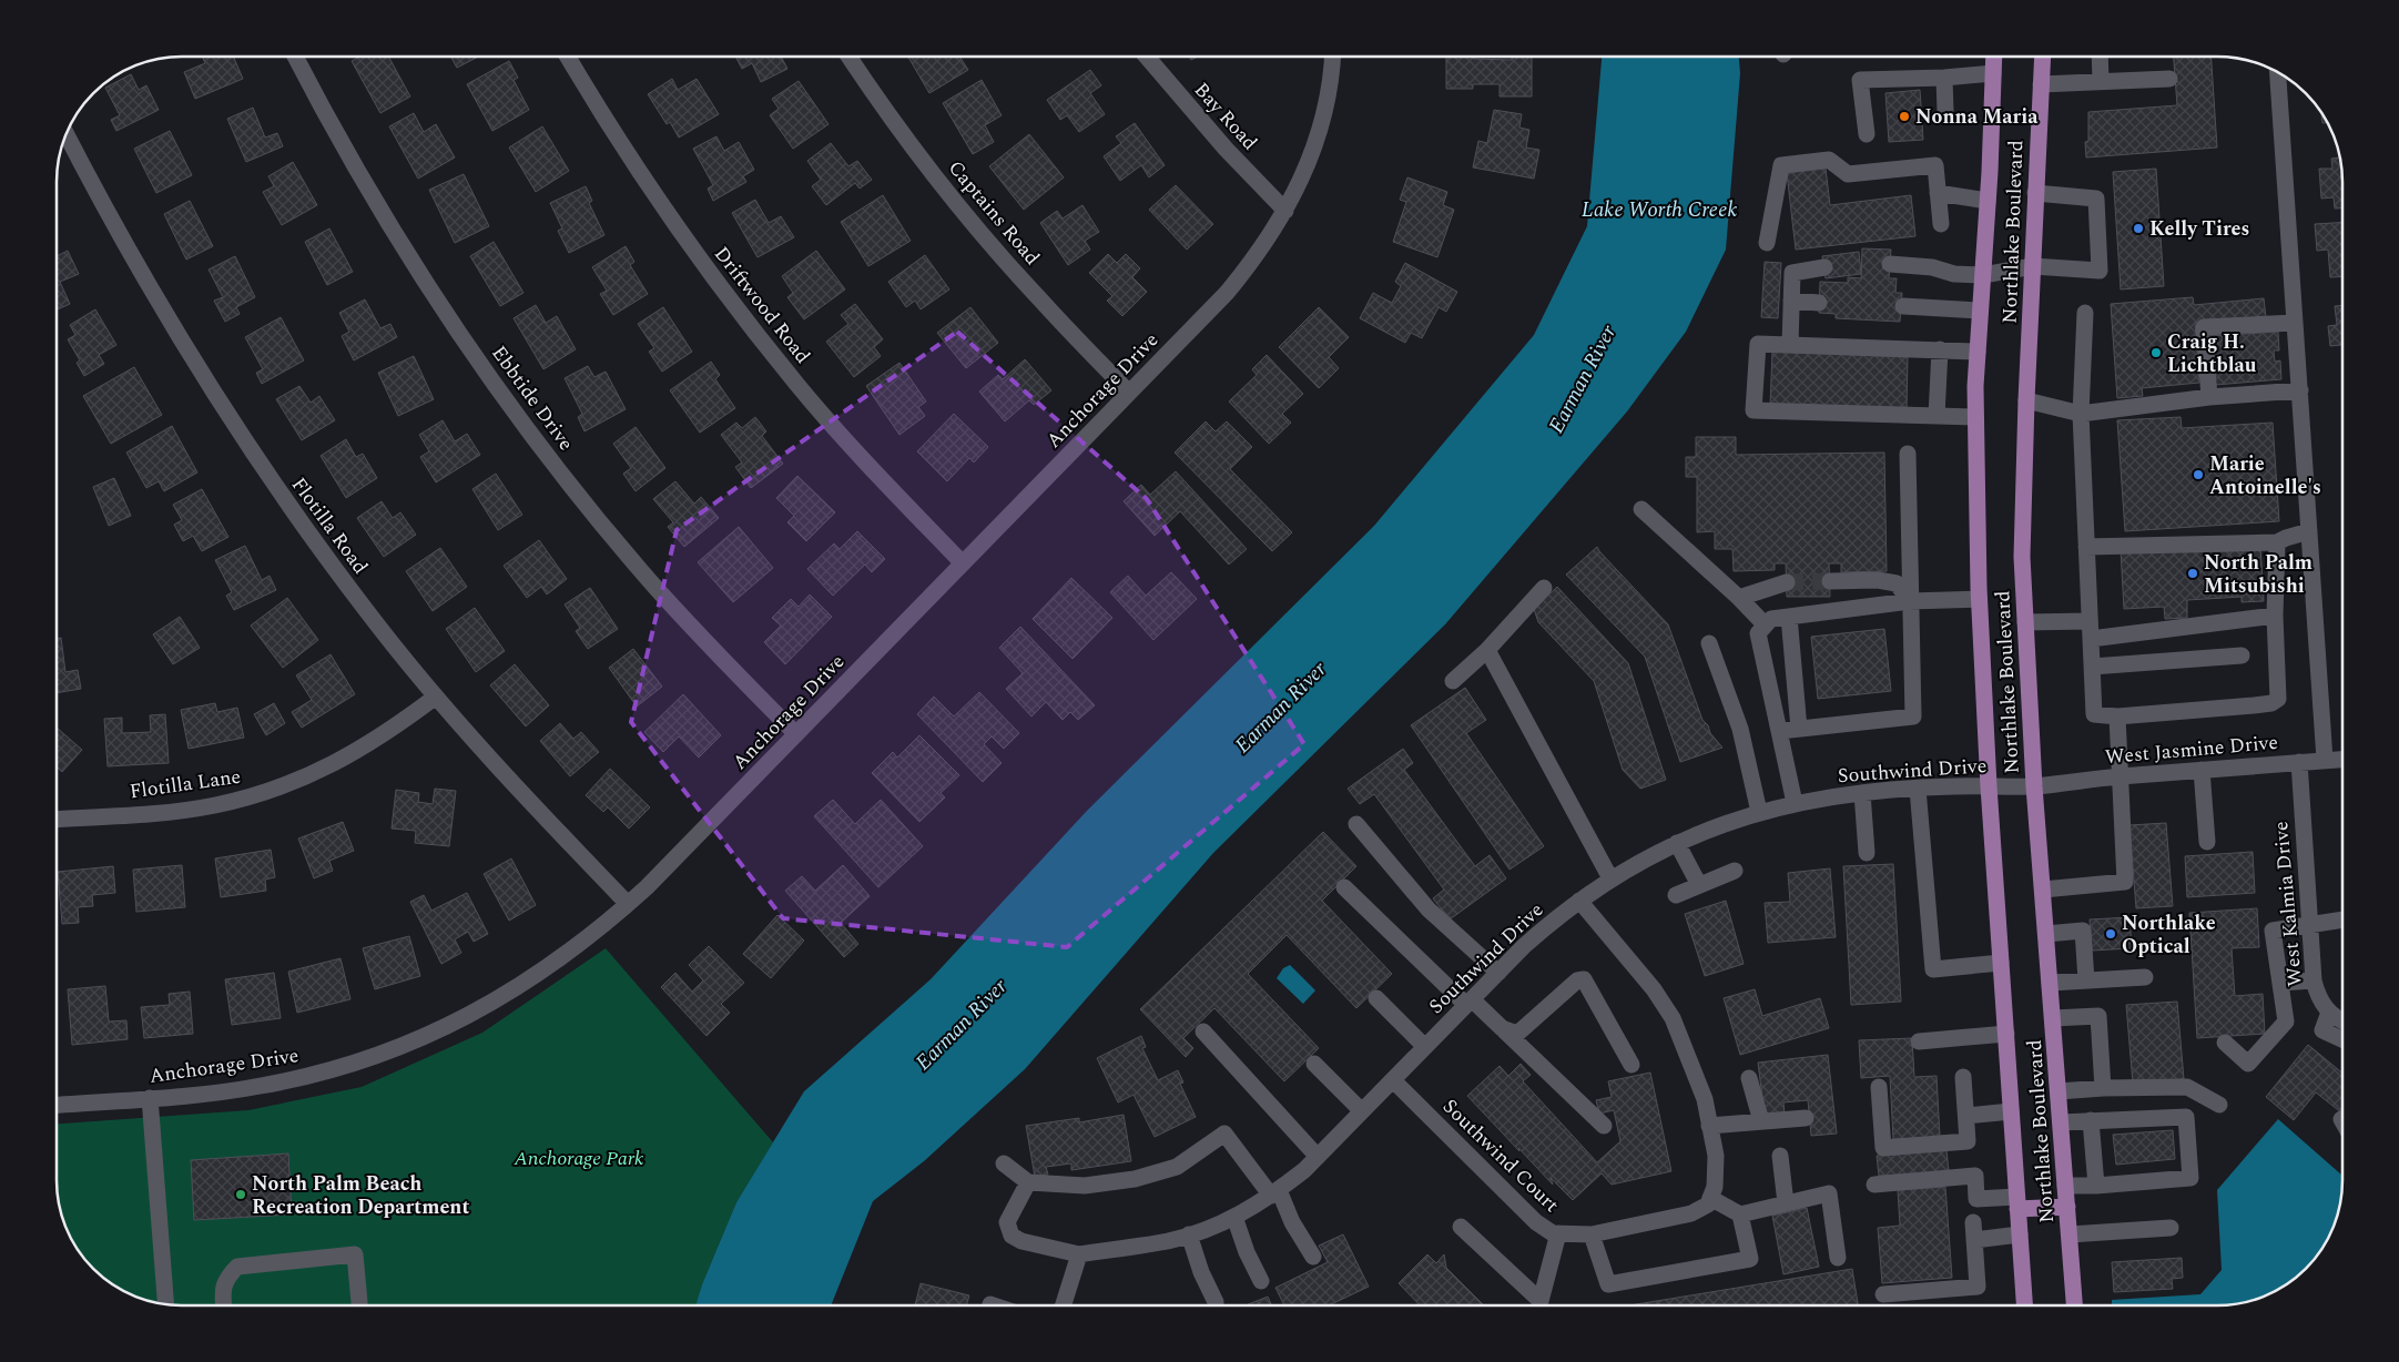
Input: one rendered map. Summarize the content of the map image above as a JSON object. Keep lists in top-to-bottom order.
{
  "streets": {
    "main road": ["Northlake Boulevard"],
    "street": [
      "Bay Road",
      "Captains Road",
      "Driftwood Road",
      "Anchorage Drive",
      "Ebbtide Drive",
      "Flotilla Road",
      "West Jasmine Drive",
      "Southwind Drive",
      "Flotilla Lane",
      "West Kalmia Drive",
      "Southwind Court"
    ]
  },
  "crossings": [
    ["Bay Road", "Anchorage Drive"],
    ["Captains Road", "Anchorage Drive"],
    ["Northlake Boulevard", "West Jasmine Drive"],
    ["Northlake Boulevard", "Southwind Drive"],
    ["Driftwood Road", "Anchorage Drive"],
    ["Anchorage Drive", "Ebbtide Drive"],
    ["Anchorage Drive", "Flotilla Road"],
    ["Flotilla Road", "Flotilla Lane"],
    ["West Jasmine Drive", "Southwind Drive"],
    ["West Jasmine Drive", "West Kalmia Drive"],
    ["Southwind Drive", "Southwind Court"]
  ],
  "water": ["Lake Worth Creek", "Earman River"],
  "parks": ["Anchorage Park"],
  "places": [
    "Nonna Maria",
    "Kelly Tires",
    "Craig H. Lichtblau",
    "Marie Antoinelle's",
    "North Palm Mitsubishi",
    "Northlake Optical",
    "North Palm Beach Recreation Department"
  ]
}
